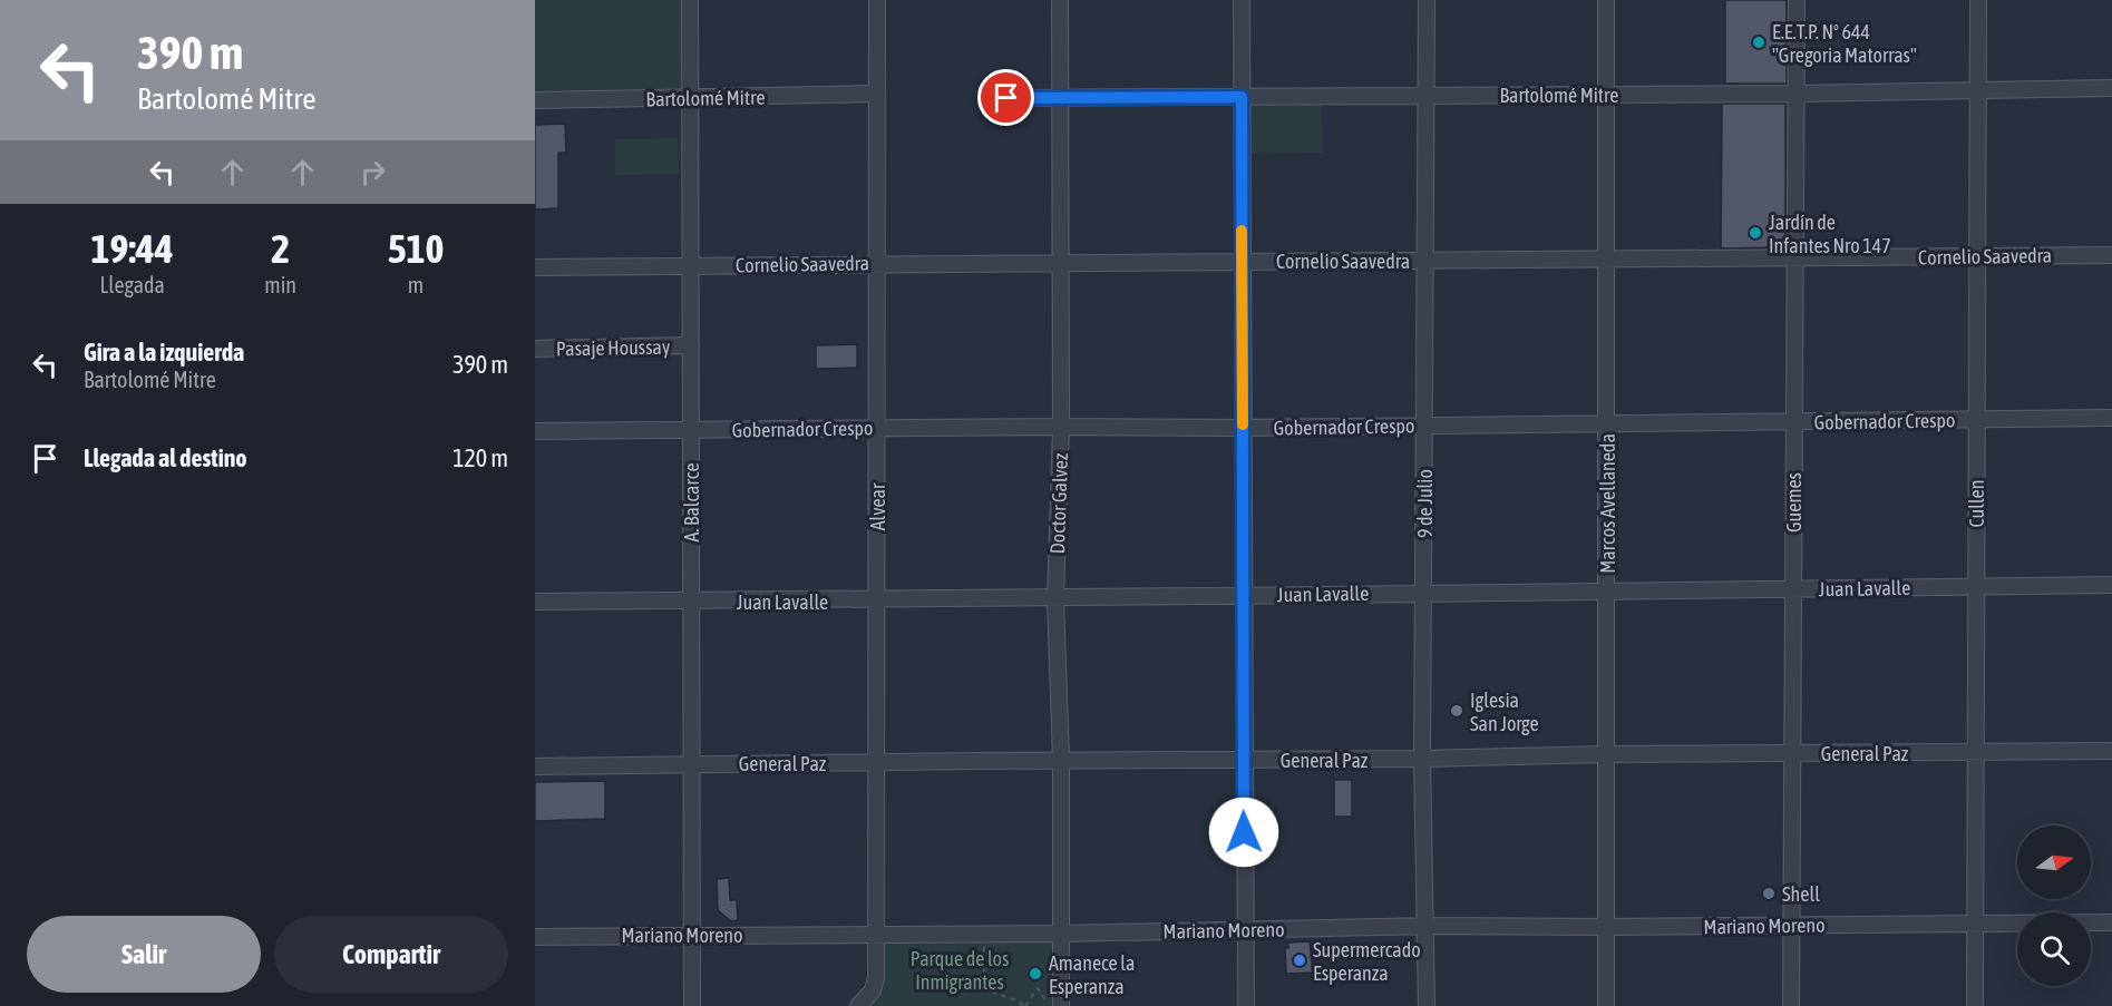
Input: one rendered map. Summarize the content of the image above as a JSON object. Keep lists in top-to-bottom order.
{
  "streets": {
    "street": [
      "Bartolomé Mitre",
      "Cornelio Saavedra",
      "Pasaje Houssay",
      "Gobernador Crespo",
      "A. Balcarce",
      "Guemes",
      "Doctor Galvez",
      "9 de Julio",
      "Marcos Avellaneda",
      "Cullen",
      "Alvear",
      "Juan Lavalle",
      "General Paz",
      "Mariano Moreno"
    ]
  },
  "crossings": [
    ["Bartolomé Mitre", "A. Balcarce"],
    ["Bartolomé Mitre", "Guemes"],
    ["Bartolomé Mitre", "Doctor Galvez"],
    ["Bartolomé Mitre", "9 de Julio"],
    ["Bartolomé Mitre", "Marcos Avellaneda"],
    ["Bartolomé Mitre", "Cullen"],
    ["Bartolomé Mitre", "Alvear"],
    ["Cornelio Saavedra", "A. Balcarce"],
    ["Cornelio Saavedra", "Guemes"],
    ["Cornelio Saavedra", "Doctor Galvez"],
    ["Cornelio Saavedra", "9 de Julio"],
    ["Cornelio Saavedra", "Marcos Avellaneda"],
    ["Cornelio Saavedra", "Cullen"],
    ["Cornelio Saavedra", "Alvear"],
    ["Pasaje Houssay", "A. Balcarce"],
    ["Gobernador Crespo", "A. Balcarce"],
    ["Gobernador Crespo", "Guemes"],
    ["Gobernador Crespo", "Doctor Galvez"],
    ["Gobernador Crespo", "9 de Julio"],
    ["Gobernador Crespo", "Marcos Avellaneda"],
    ["Gobernador Crespo", "Cullen"],
    ["Gobernador Crespo", "Alvear"],
    ["A. Balcarce", "Juan Lavalle"],
    ["A. Balcarce", "General Paz"],
    ["A. Balcarce", "Mariano Moreno"],
    ["Guemes", "Juan Lavalle"],
    ["Guemes", "General Paz"],
    ["Guemes", "Mariano Moreno"],
    ["Doctor Galvez", "Juan Lavalle"],
    ["Doctor Galvez", "General Paz"],
    ["Doctor Galvez", "Mariano Moreno"],
    ["9 de Julio", "Juan Lavalle"],
    ["9 de Julio", "General Paz"],
    ["9 de Julio", "Mariano Moreno"],
    ["Marcos Avellaneda", "Juan Lavalle"],
    ["Marcos Avellaneda", "General Paz"],
    ["Marcos Avellaneda", "Mariano Moreno"],
    ["Cullen", "Juan Lavalle"],
    ["Cullen", "General Paz"],
    ["Cullen", "Mariano Moreno"],
    ["Alvear", "Juan Lavalle"],
    ["Alvear", "General Paz"],
    ["Alvear", "Mariano Moreno"]
  ],
  "parks": ["Parque de los Inmigrantes"],
  "places": [
    "E.E.T.P. N° 644 \"Gregoria Matorras\"",
    "Jardín de Infantes Nro 147",
    "Iglesia San Jorge",
    "Shell",
    "Supermercado Esperanza",
    "Amanece la Esperanza"
  ],
  "north": "right",
  "page": {
    "turn": ["390 m", "Bartolomé Mitre"],
    "eta": [
      "19:44",
      "Llegada",
      "2",
      "min",
      "510",
      "m"
    ],
    "list": [
      {
        "name": "Gira a la izquierda",
        "note": "Bartolomé Mitre",
        "value": "390 m"
      },
      {
        "name": "Llegada al destino",
        "value": "120 m"
      }
    ],
    "buttons": ["Salir", "Compartir"]
  }
}
